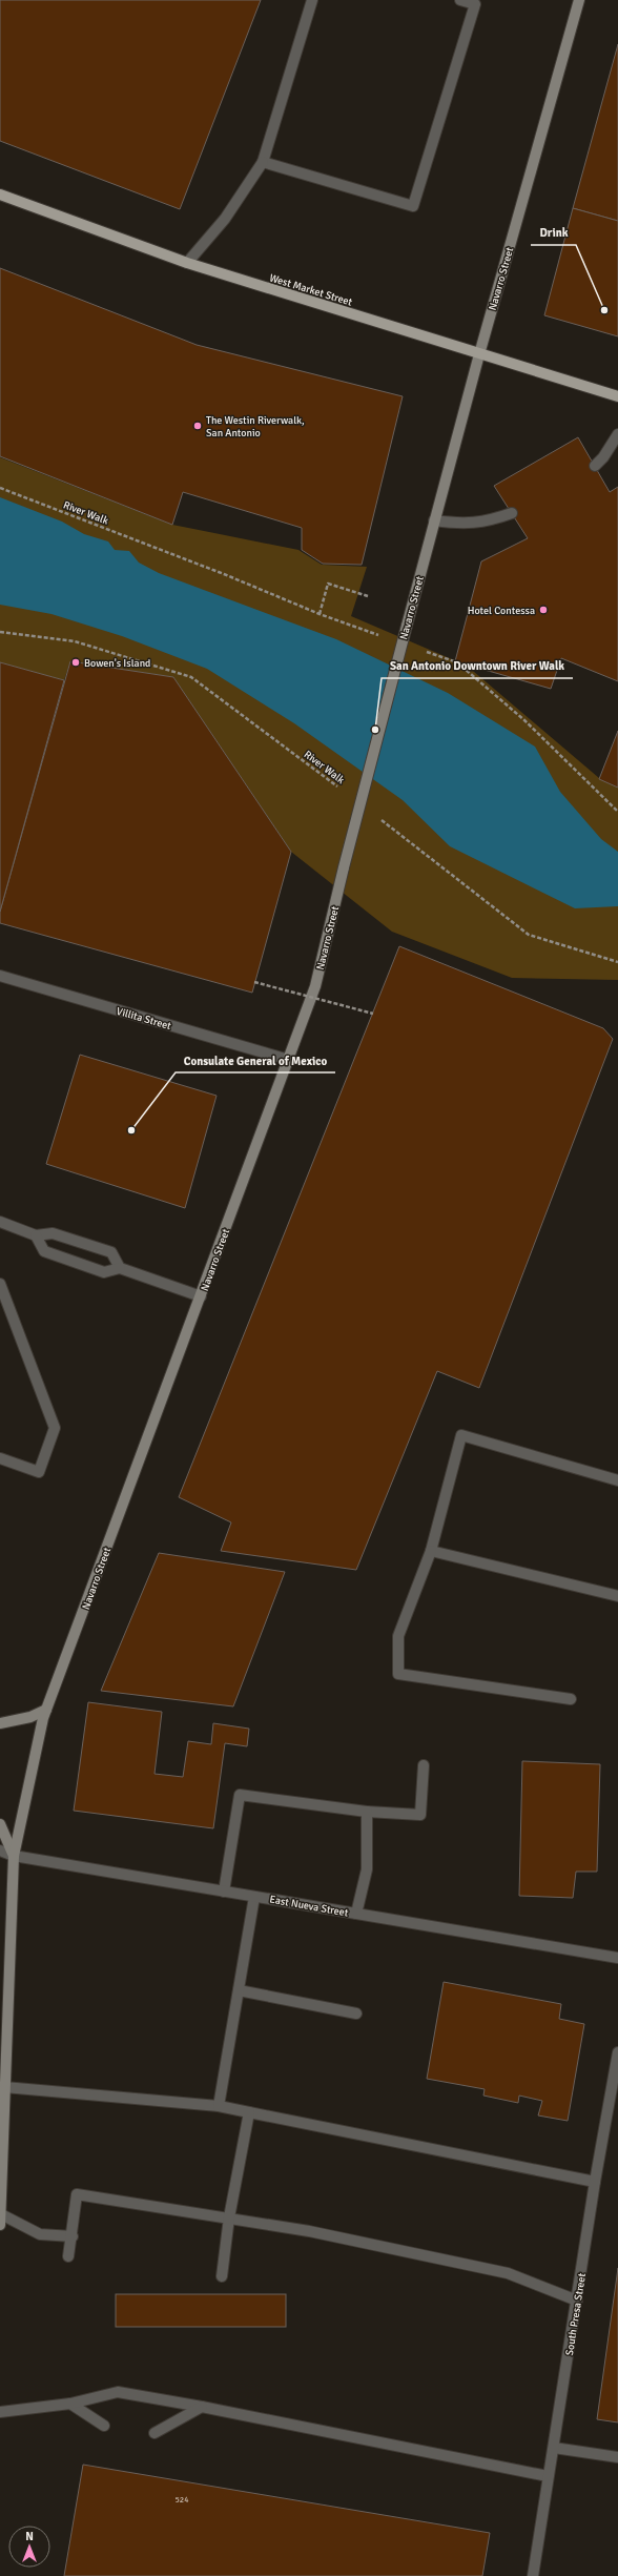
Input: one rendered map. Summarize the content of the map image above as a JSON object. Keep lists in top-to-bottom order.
{
  "streets": {
    "main road": ["Navarro Street", "West Market Street"],
    "street": ["Villita Street", "East Nueva Street", "South Presa Street"],
    "path": ["River Walk"]
  },
  "crossings": [
    ["Navarro Street", "West Market Street"],
    ["Navarro Street", "Villita Street"],
    ["Navarro Street", "East Nueva Street"]
  ],
  "places": [
    "Drink",
    "The Westin Riverwalk, San Antonio",
    "Hotel Contessa",
    "Bowen's Island",
    "San Antonio Downtown River Walk",
    "Consulate General of Mexico"
  ],
  "house_numbers": ["524"],
  "north": "top"
}
